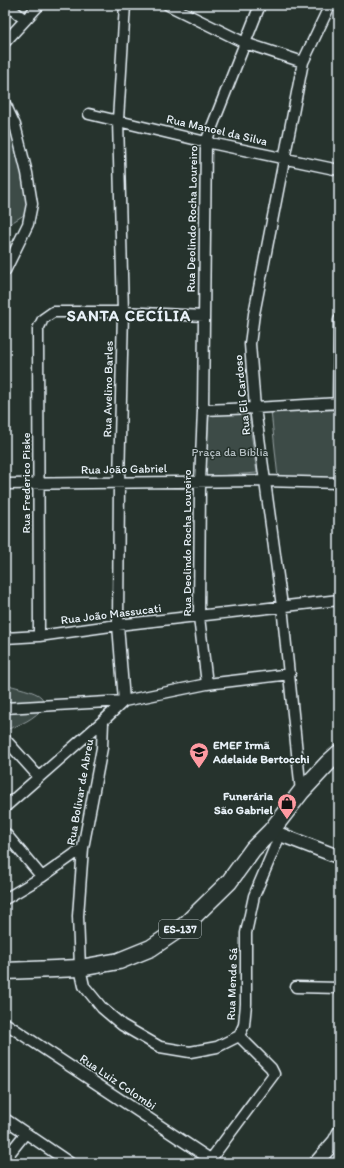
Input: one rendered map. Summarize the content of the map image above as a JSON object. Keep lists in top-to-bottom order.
{
  "streets": {
    "main road": ["ES-137"],
    "street": [
      "Rua Manoel da Silva",
      "Rua Deolindo Rocha Loureiro",
      "Rua Avelino Barles",
      "Rua Eli Cardoso",
      "Rua João Gabriel",
      "Rua Frederico Piske",
      "Rua João Massucati",
      "Rua Bolivar de Abreu",
      "Rua Mende Sá",
      "Rua Luiz Colombi"
    ]
  },
  "crossings": [
    ["Rua Manoel da Silva", "Rua Deolindo Rocha Loureiro"],
    ["Rua Manoel da Silva", "Rua Avelino Barles"],
    ["Rua Manoel da Silva", "Rua Eli Cardoso"],
    ["Rua Deolindo Rocha Loureiro", "Rua João Gabriel"],
    ["Rua Deolindo Rocha Loureiro", "Rua João Massucati"],
    ["Rua Avelino Barles", "Rua João Gabriel"],
    ["Rua Avelino Barles", "Rua Frederico Piske"],
    ["Rua Avelino Barles", "Rua João Massucati"],
    ["Rua Eli Cardoso", "Rua João Gabriel"],
    ["Rua Eli Cardoso", "Rua João Massucati"],
    ["Rua Eli Cardoso", "ES-137"],
    ["Rua João Gabriel", "Rua Frederico Piske"],
    ["Rua Frederico Piske", "Rua João Massucati"],
    ["Rua Bolivar de Abreu", "ES-137"],
    ["Rua Bolivar de Abreu", "Rua Mende Sá"],
    ["ES-137", "Rua Mende Sá"]
  ],
  "districts": ["SANTA CECÍLIA"],
  "parks": ["Praça da Bíblia"],
  "places": {
    "school or university": ["EMEF Irmã Adelaide Bertocchi"],
    "shop": ["Funerária São Gabriel"]
  }
}
